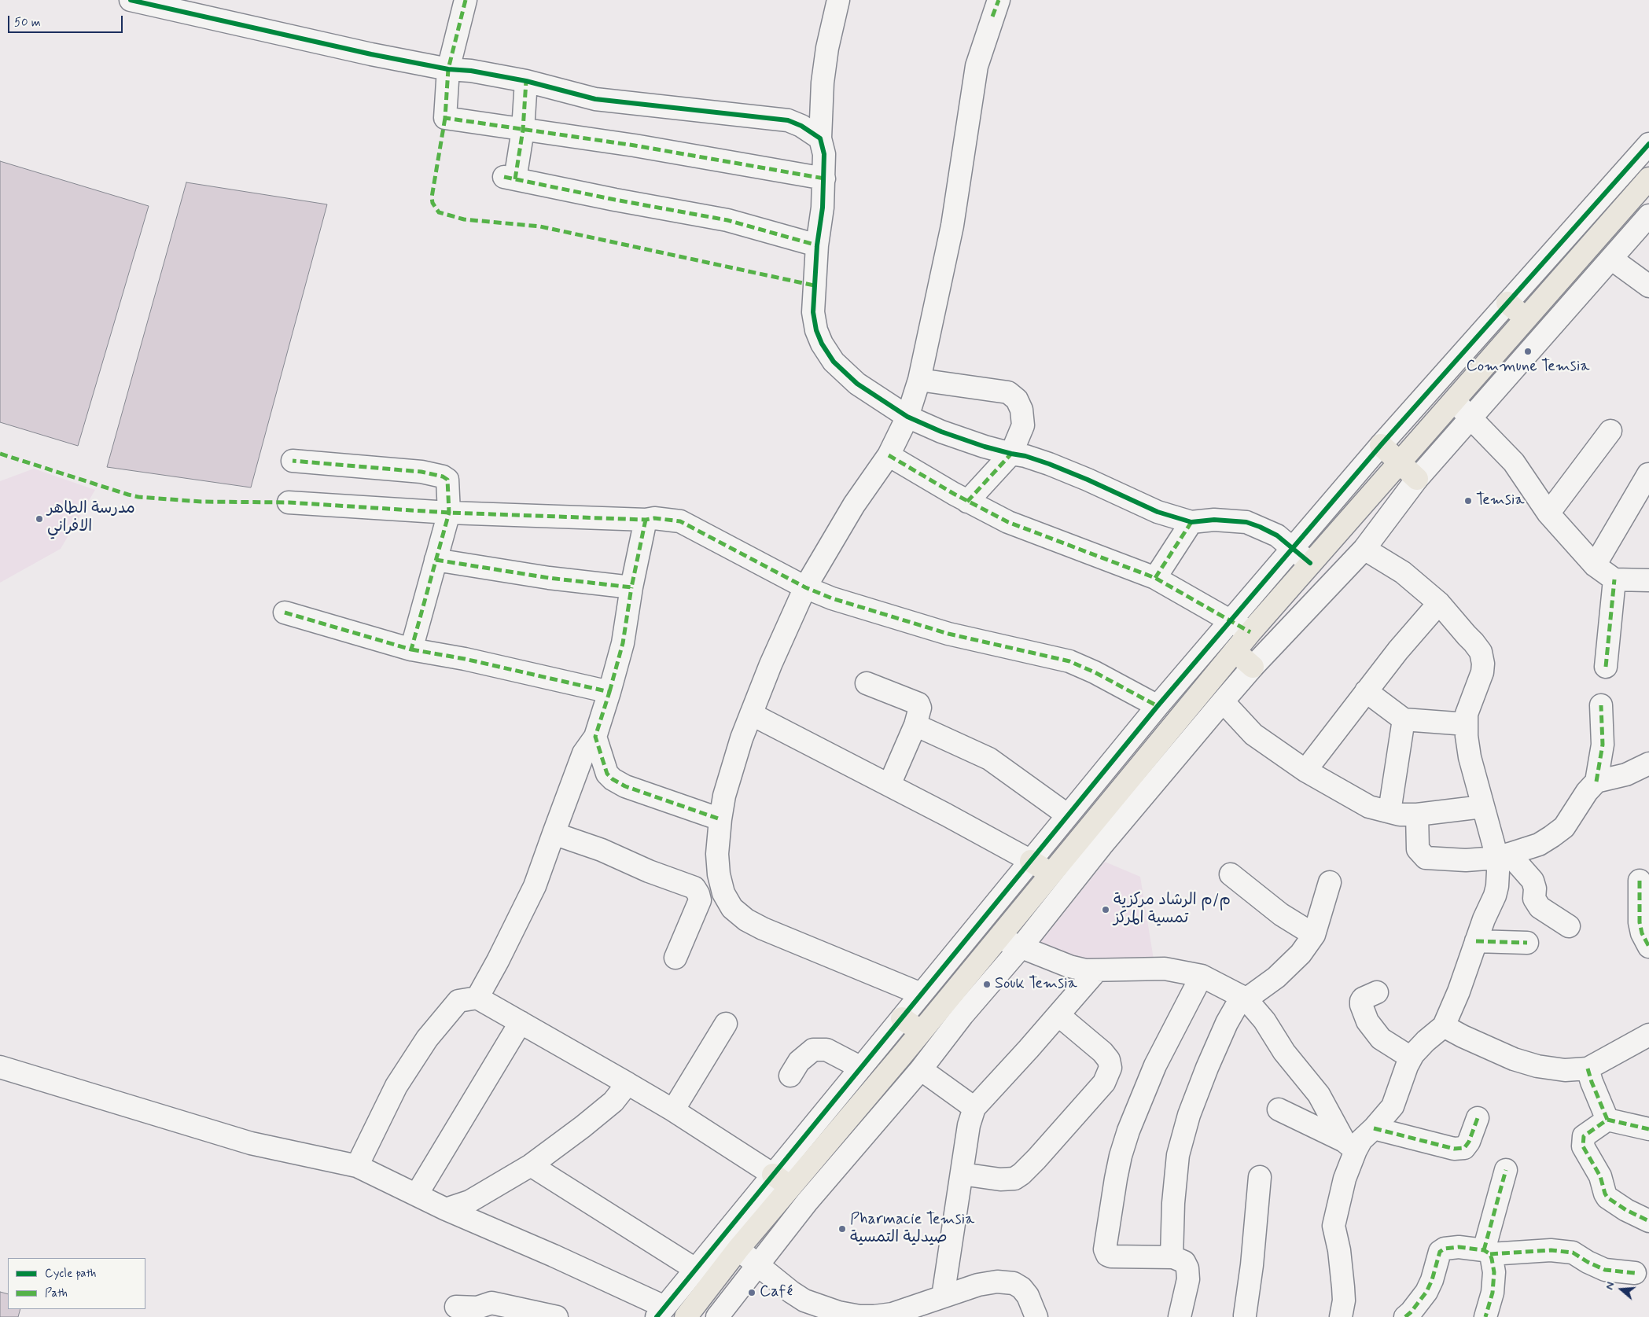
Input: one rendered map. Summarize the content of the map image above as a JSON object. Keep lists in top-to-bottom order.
{
  "places": [
    "Commune Temsia",
    "Temsia",
    "مدرسة الطاهر الافراني",
    "م/م الرشاد مركزية تمسية المركز",
    "Souk Temsia",
    "Pharmacie Temsia صيدلية التمسية",
    "Café"
  ],
  "legend": ["Cycle path", "Path"],
  "scale_bar": "50 m",
  "north": "left"
}
